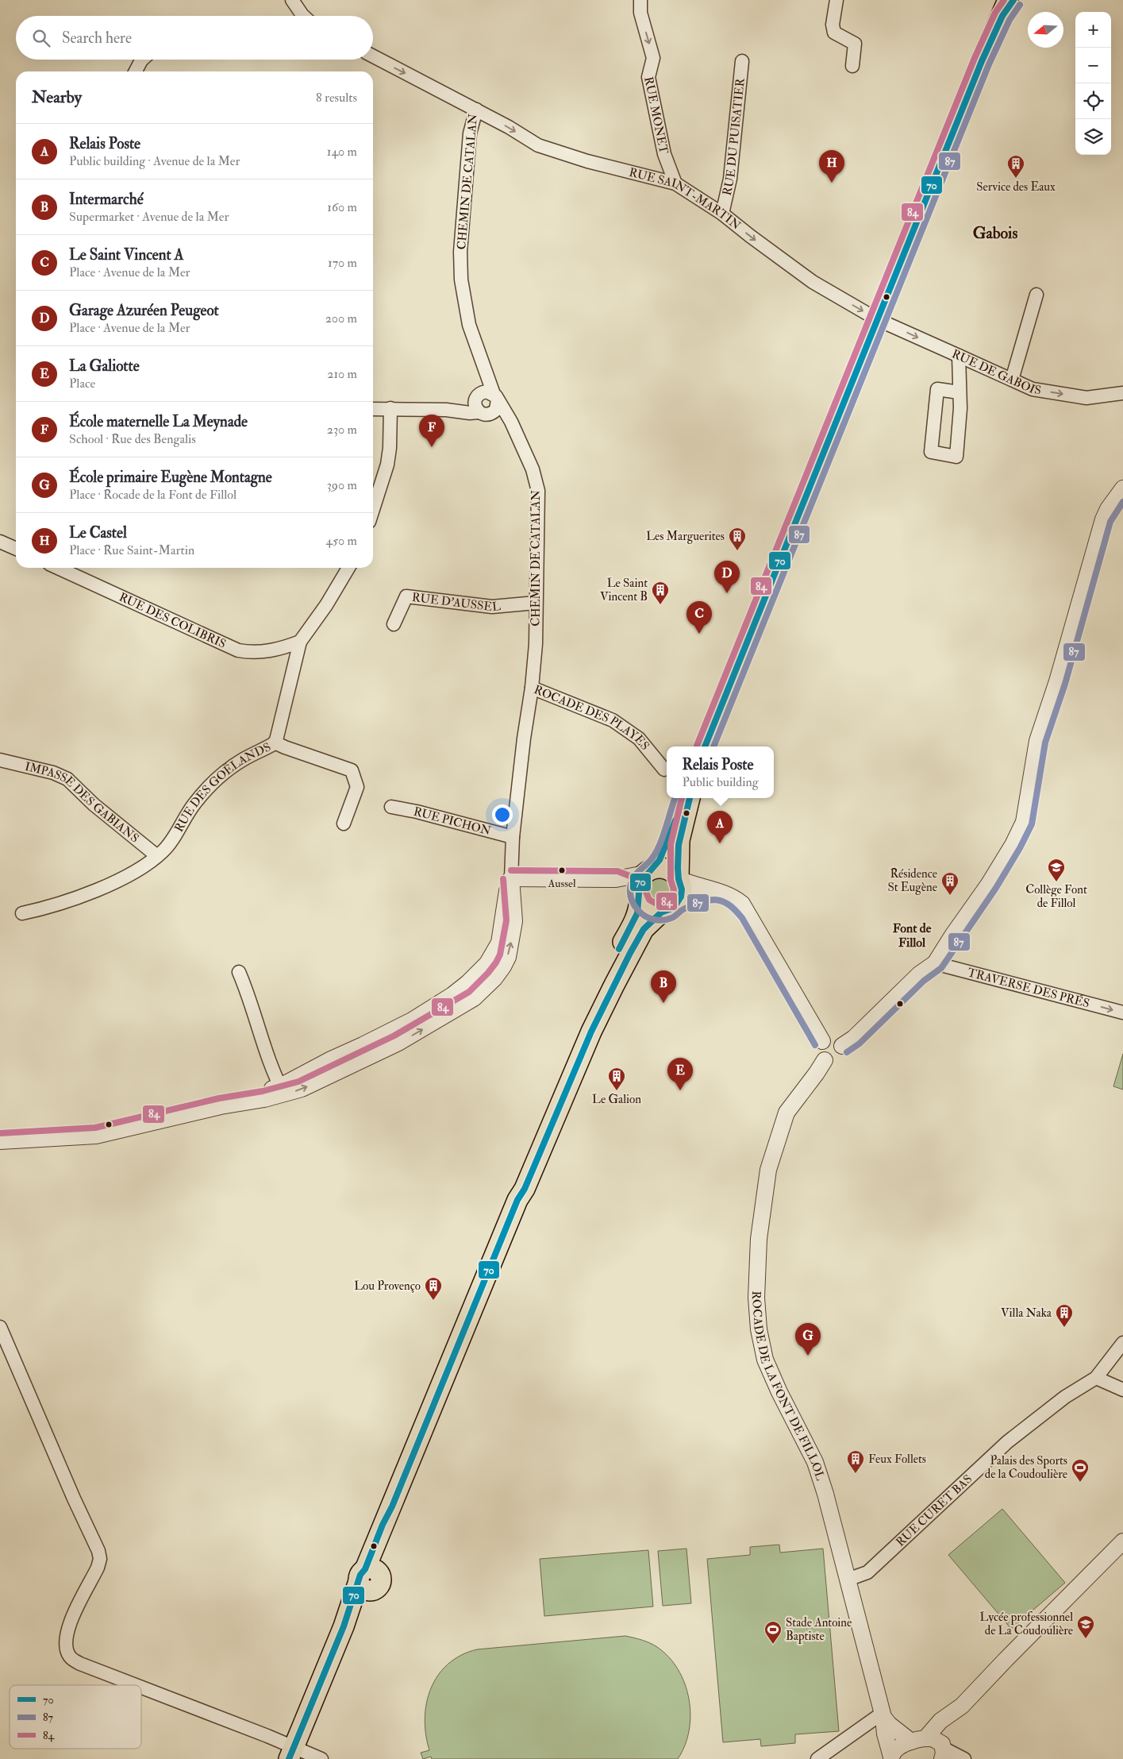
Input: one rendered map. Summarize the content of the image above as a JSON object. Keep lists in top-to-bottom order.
{
  "streets": {
    "street": [
      "RUE MONET",
      "RUE DU PUISATIER",
      "CHEMIN DE CATALAN",
      "RUE SAINT-MARTIN",
      "RUE DE GABOIS",
      "RUE D'AUSSEL",
      "RUE DES COLIBRIS",
      "ROCADE DES PLAYES",
      "RUE DES GOËLANDS",
      "IMPASSE DES GABIANS",
      "RUE PICHON",
      "TRAVERSE DES PRÉS",
      "ROCADE DE LA FONT DE FILLOL",
      "RUE CURET BAS"
    ]
  },
  "crossings": [
    ["RUE MONET", "RUE SAINT-MARTIN"],
    ["RUE DU PUISATIER", "RUE SAINT-MARTIN"],
    ["CHEMIN DE CATALAN", "RUE SAINT-MARTIN"],
    ["CHEMIN DE CATALAN", "RUE D'AUSSEL"],
    ["CHEMIN DE CATALAN", "ROCADE DES PLAYES"],
    ["RUE SAINT-MARTIN", "RUE DE GABOIS"],
    ["RUE DES COLIBRIS", "RUE DES GOËLANDS"],
    ["ROCADE DES PLAYES", "RUE PICHON"],
    ["RUE DES GOËLANDS", "IMPASSE DES GABIANS"],
    ["ROCADE DE LA FONT DE FILLOL", "RUE CURET BAS"]
  ],
  "one_way": [
    "RUE MONET",
    "RUE SAINT-MARTIN",
    "RUE DE GABOIS",
    "TRAVERSE DES PRÉS"
  ],
  "districts": ["Gabois", "Font de Fillol"],
  "places": {
    "building": [
      "Service des Eaux",
      "Les Marguerites",
      "Le Saint Vincent B",
      "Résidence St Eugène",
      "Le Galion",
      "Lou Provenço",
      "Villa Naka",
      "Feux Follets"
    ],
    "other": ["Aussel"],
    "school or university": ["Collège Font de Fillol", "Lycée professionnel de La Coudoulière"],
    "sports": ["Palais des Sports de la Coudoulière", "Stade Antoine Baptiste"]
  },
  "lines": ["transit line 70", "transit line 84", "transit line 87"],
  "legend": ["70", "87", "84"],
  "north": "left",
  "page": {
    "map_buttons": ["+", "−"],
    "search": "Search here",
    "heading": ["Nearby", "8 results"],
    "list": [
      {
        "mark": "A",
        "name": "Relais Poste",
        "note": "Public building · Avenue de la Mer",
        "value": "140 m"
      },
      {
        "mark": "B",
        "name": "Intermarché",
        "note": "Supermarket · Avenue de la Mer",
        "value": "160 m"
      },
      {
        "mark": "C",
        "name": "Le Saint Vincent A",
        "note": "Place · Avenue de la Mer",
        "value": "170 m"
      },
      {
        "mark": "D",
        "name": "Garage Azuréen Peugeot",
        "note": "Place · Avenue de la Mer",
        "value": "200 m"
      },
      {
        "mark": "E",
        "name": "La Galiotte",
        "note": "Place",
        "value": "210 m"
      },
      {
        "mark": "F",
        "name": "École maternelle La Meynade",
        "note": "School · Rue des Bengalis",
        "value": "230 m"
      },
      {
        "mark": "G",
        "name": "École primaire Eugène Montagne",
        "note": "Place · Rocade de la Font de Fillol",
        "value": "390 m"
      },
      {
        "mark": "H",
        "name": "Le Castel",
        "note": "Place · Rue Saint-Martin",
        "value": "450 m"
      }
    ],
    "pins": [
      "H",
      "F",
      "D",
      "C",
      "A",
      "B",
      "E",
      "G"
    ],
    "popup": ["Relais Poste", "Public building"]
  }
}
